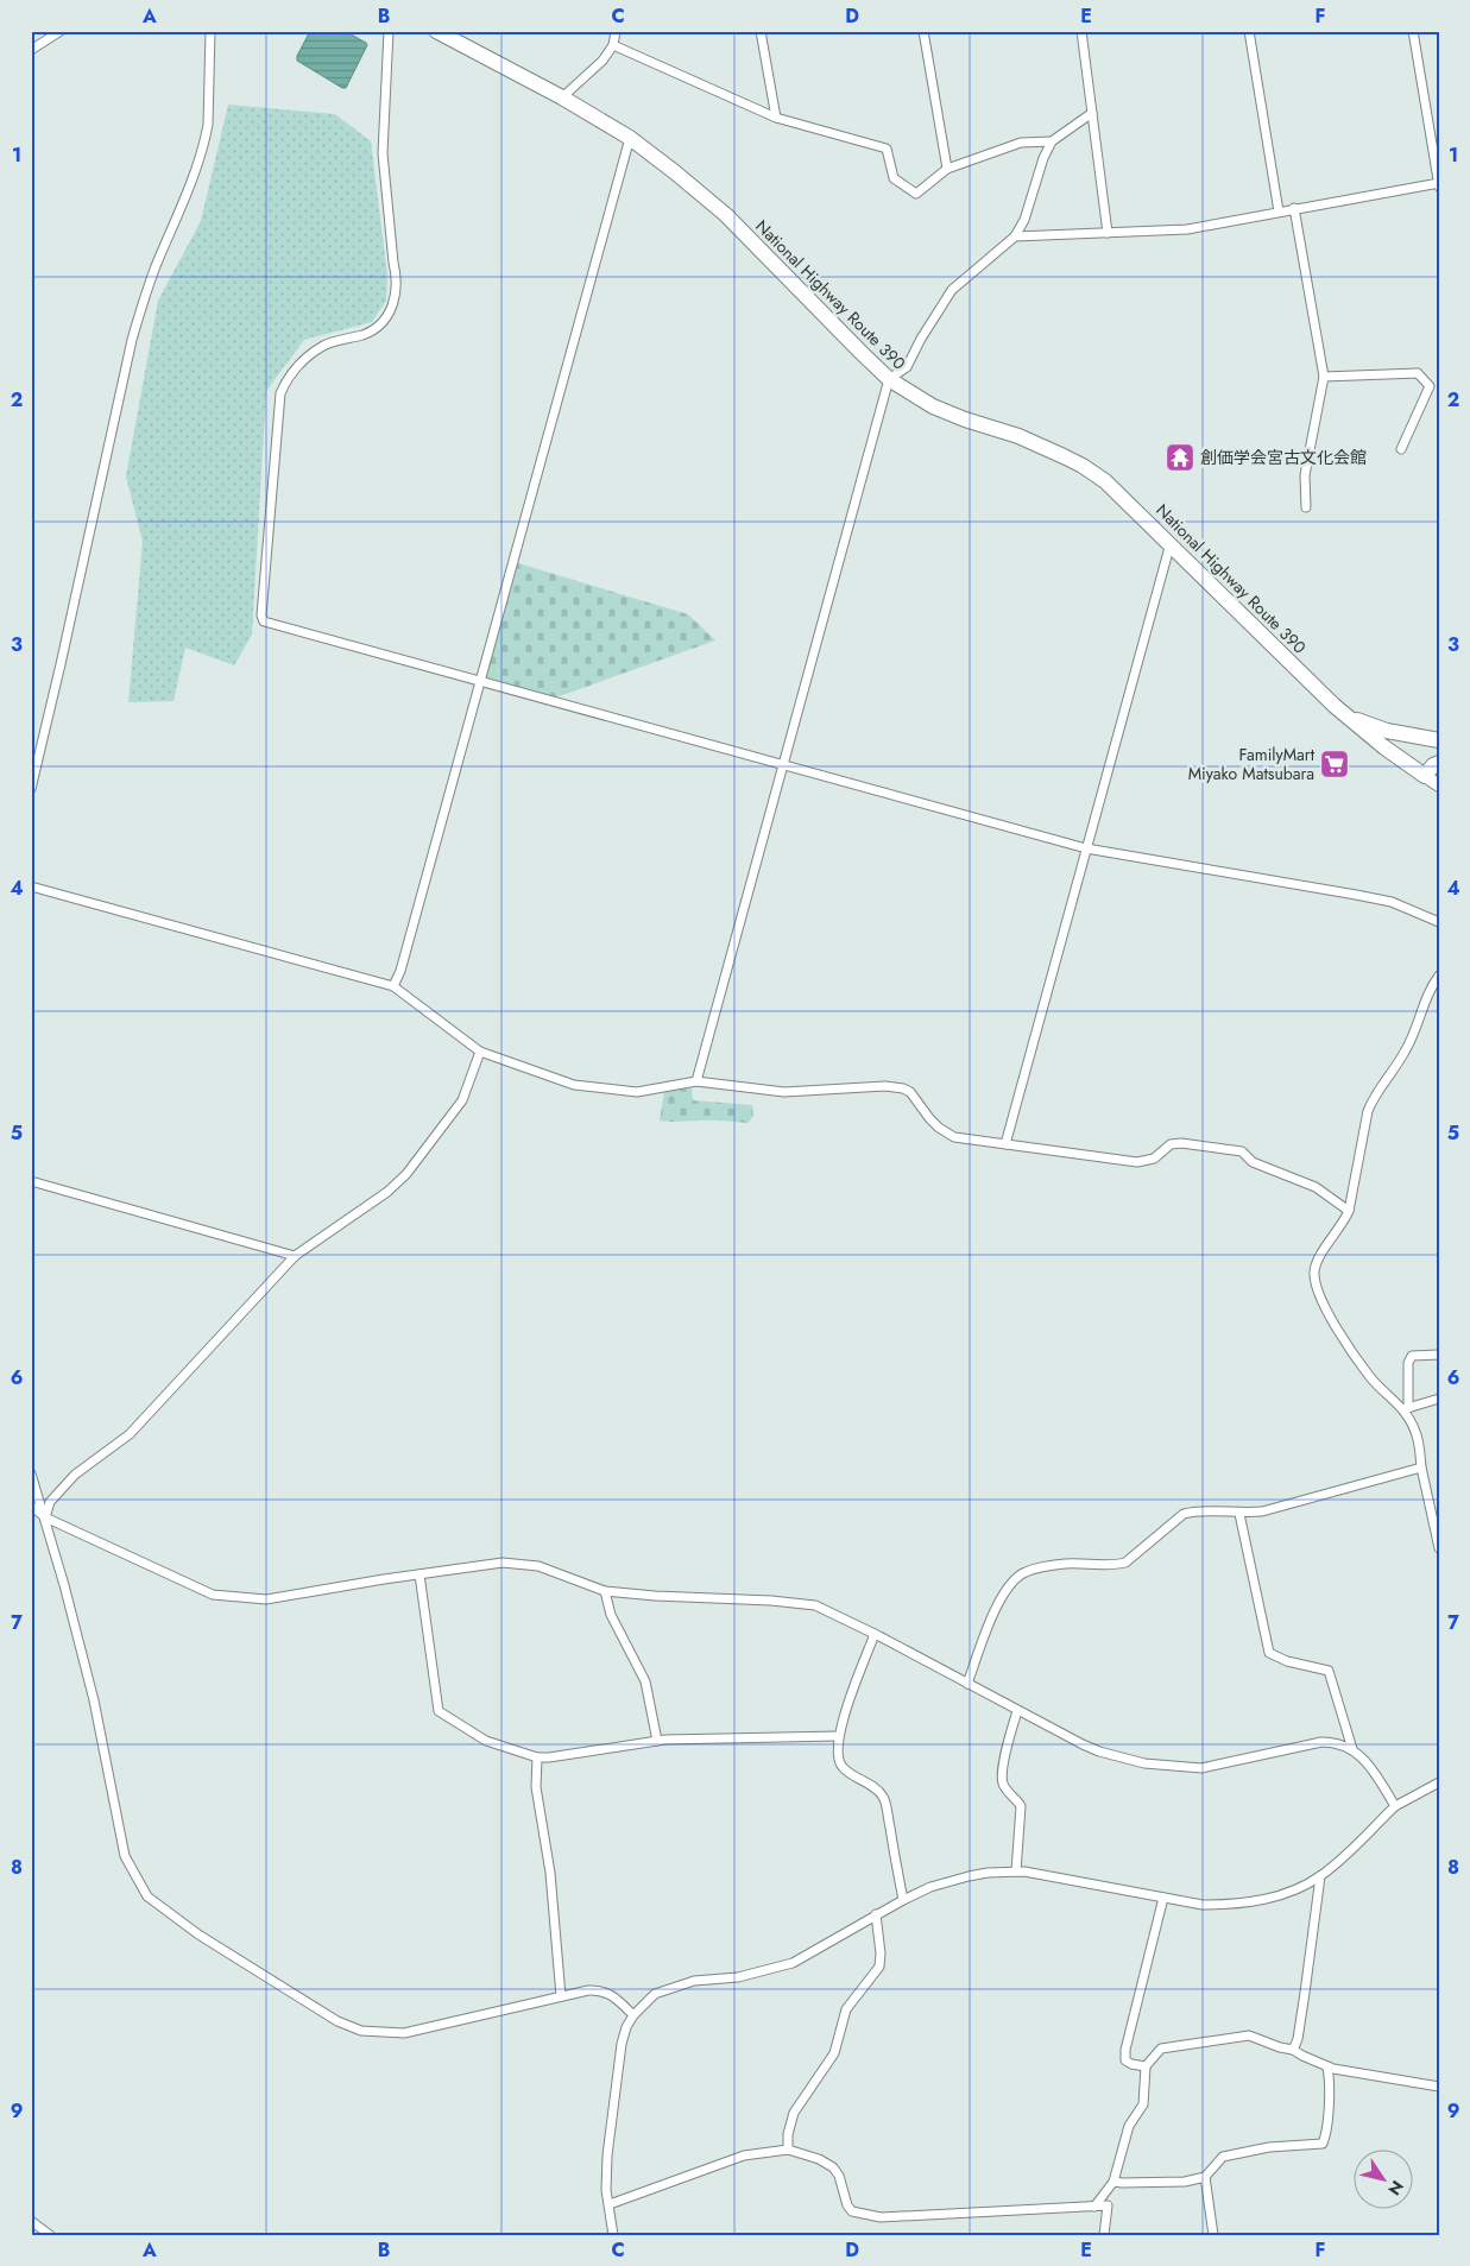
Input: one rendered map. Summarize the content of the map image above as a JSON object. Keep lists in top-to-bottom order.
{
  "streets": {
    "highway": ["National Highway Route 390"]
  },
  "places": {
    "temple": ["創価学会宮古文化会館"],
    "supermarket": ["FamilyMart Miyako Matsubara"]
  },
  "north": "bottom right",
  "grid": {
    "columns": [
      "A",
      "B",
      "C",
      "D",
      "E",
      "F"
    ],
    "rows": [
      "1",
      "2",
      "3",
      "4",
      "5",
      "6",
      "7",
      "8",
      "9"
    ]
  }
}
